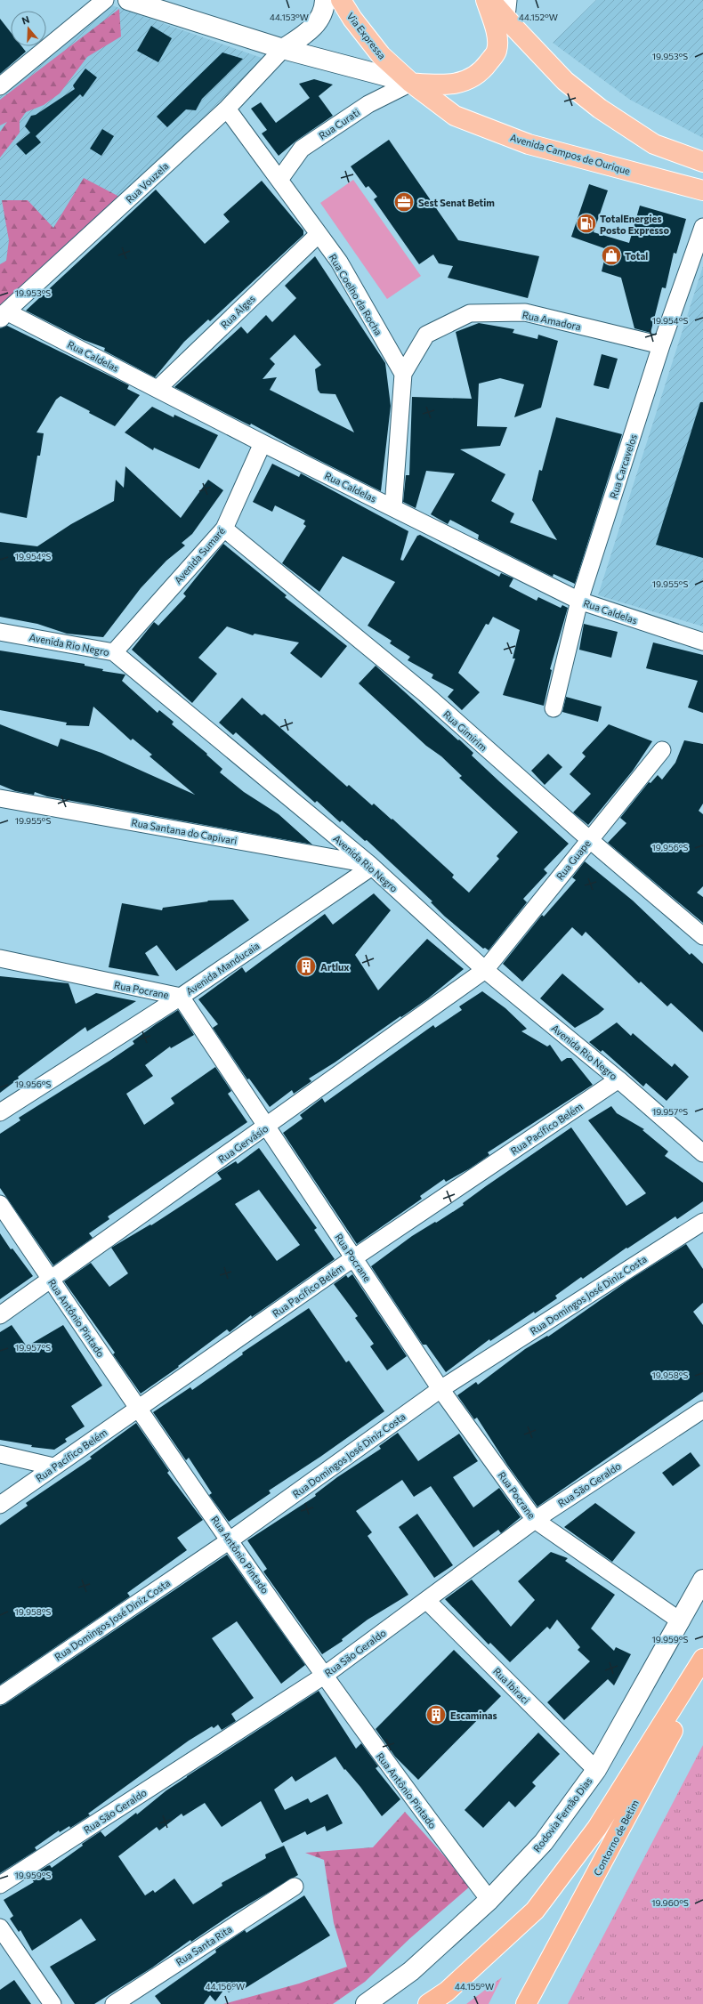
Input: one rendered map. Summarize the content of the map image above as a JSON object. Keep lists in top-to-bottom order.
{
  "streets": {
    "highway": ["Via Expressa", "Avenida Campos de Ourique", "Contorno de Betim"],
    "main road": ["Rodovia Fernão Dias"],
    "street": [
      "Rua Curati",
      "Rua Vouzela",
      "Rua Coelho da Rocha",
      "Rua Alges",
      "Rua Amadora",
      "Rua Caldelas",
      "Rua Carcavelos",
      "Avenida Sumaré",
      "Avenida Rio Negro",
      "Rua Gimirim",
      "Rua Santana do Capivari",
      "Rua Guape",
      "Avenida Manducaia",
      "Rua Pocrane",
      "Rua Pacífico Belém",
      "Rua Gervásio",
      "Rua Domingos José Diniz Costa",
      "Rua Antônio Pintado",
      "Rua São Geraldo",
      "Rua Ibiraci",
      "Rua Santa Rita"
    ]
  },
  "crossings": [
    ["Via Expressa", "Rua Curati"],
    ["Via Expressa", "Avenida Campos de Ourique"],
    ["Rua Curati", "Avenida Campos de Ourique"],
    ["Rua Curati", "Rua Coelho da Rocha"],
    ["Avenida Campos de Ourique", "Rua Vouzela"],
    ["Rua Vouzela", "Rua Coelho da Rocha"],
    ["Rua Vouzela", "Rua Caldelas"],
    ["Rua Coelho da Rocha", "Rua Alges"],
    ["Rua Coelho da Rocha", "Rua Amadora"],
    ["Rua Alges", "Rua Caldelas"],
    ["Rua Amadora", "Rua Carcavelos"],
    ["Rua Caldelas", "Rua Carcavelos"],
    ["Rua Caldelas", "Avenida Sumaré"],
    ["Avenida Sumaré", "Avenida Rio Negro"],
    ["Avenida Sumaré", "Rua Gimirim"],
    ["Avenida Rio Negro", "Rua Santana do Capivari"],
    ["Avenida Rio Negro", "Rua Guape"],
    ["Avenida Rio Negro", "Avenida Manducaia"],
    ["Avenida Rio Negro", "Rua Pacífico Belém"],
    ["Avenida Rio Negro", "Rua Gervásio"],
    ["Rua Gimirim", "Rua Guape"],
    ["Rua Santana do Capivari", "Avenida Manducaia"],
    ["Rua Guape", "Rua Gervásio"],
    ["Avenida Manducaia", "Rua Pocrane"],
    ["Rua Pocrane", "Rua Pacífico Belém"],
    ["Rua Pocrane", "Rua Gervásio"],
    ["Rua Pocrane", "Rua Domingos José Diniz Costa"],
    ["Rua Pocrane", "Rua São Geraldo"],
    ["Rua Pocrane", "Rodovia Fernão Dias"],
    ["Rua Pacífico Belém", "Rua Antônio Pintado"],
    ["Rua Gervásio", "Rua Antônio Pintado"],
    ["Rua Domingos José Diniz Costa", "Rua Antônio Pintado"],
    ["Rua Antônio Pintado", "Rua São Geraldo"],
    ["Rua Antônio Pintado", "Rodovia Fernão Dias"],
    ["Rua São Geraldo", "Rua Ibiraci"],
    ["Rua Ibiraci", "Rodovia Fernão Dias"]
  ],
  "places": {
    "office": ["Sest Senat Betim"],
    "fuel station": ["TotalEnergies Posto Expresso"],
    "shop": ["Total"],
    "building": ["Artlux", "Escaminas"]
  },
  "north": "top",
  "coordinates": [
    "44.153°W",
    "44.152°W",
    "19.953°S",
    "19.954°S",
    "19.955°S",
    "19.956°S",
    "19.957°S",
    "19.958°S",
    "19.959°S",
    "19.960°S",
    "44.156°W",
    "44.155°W"
  ]
}
